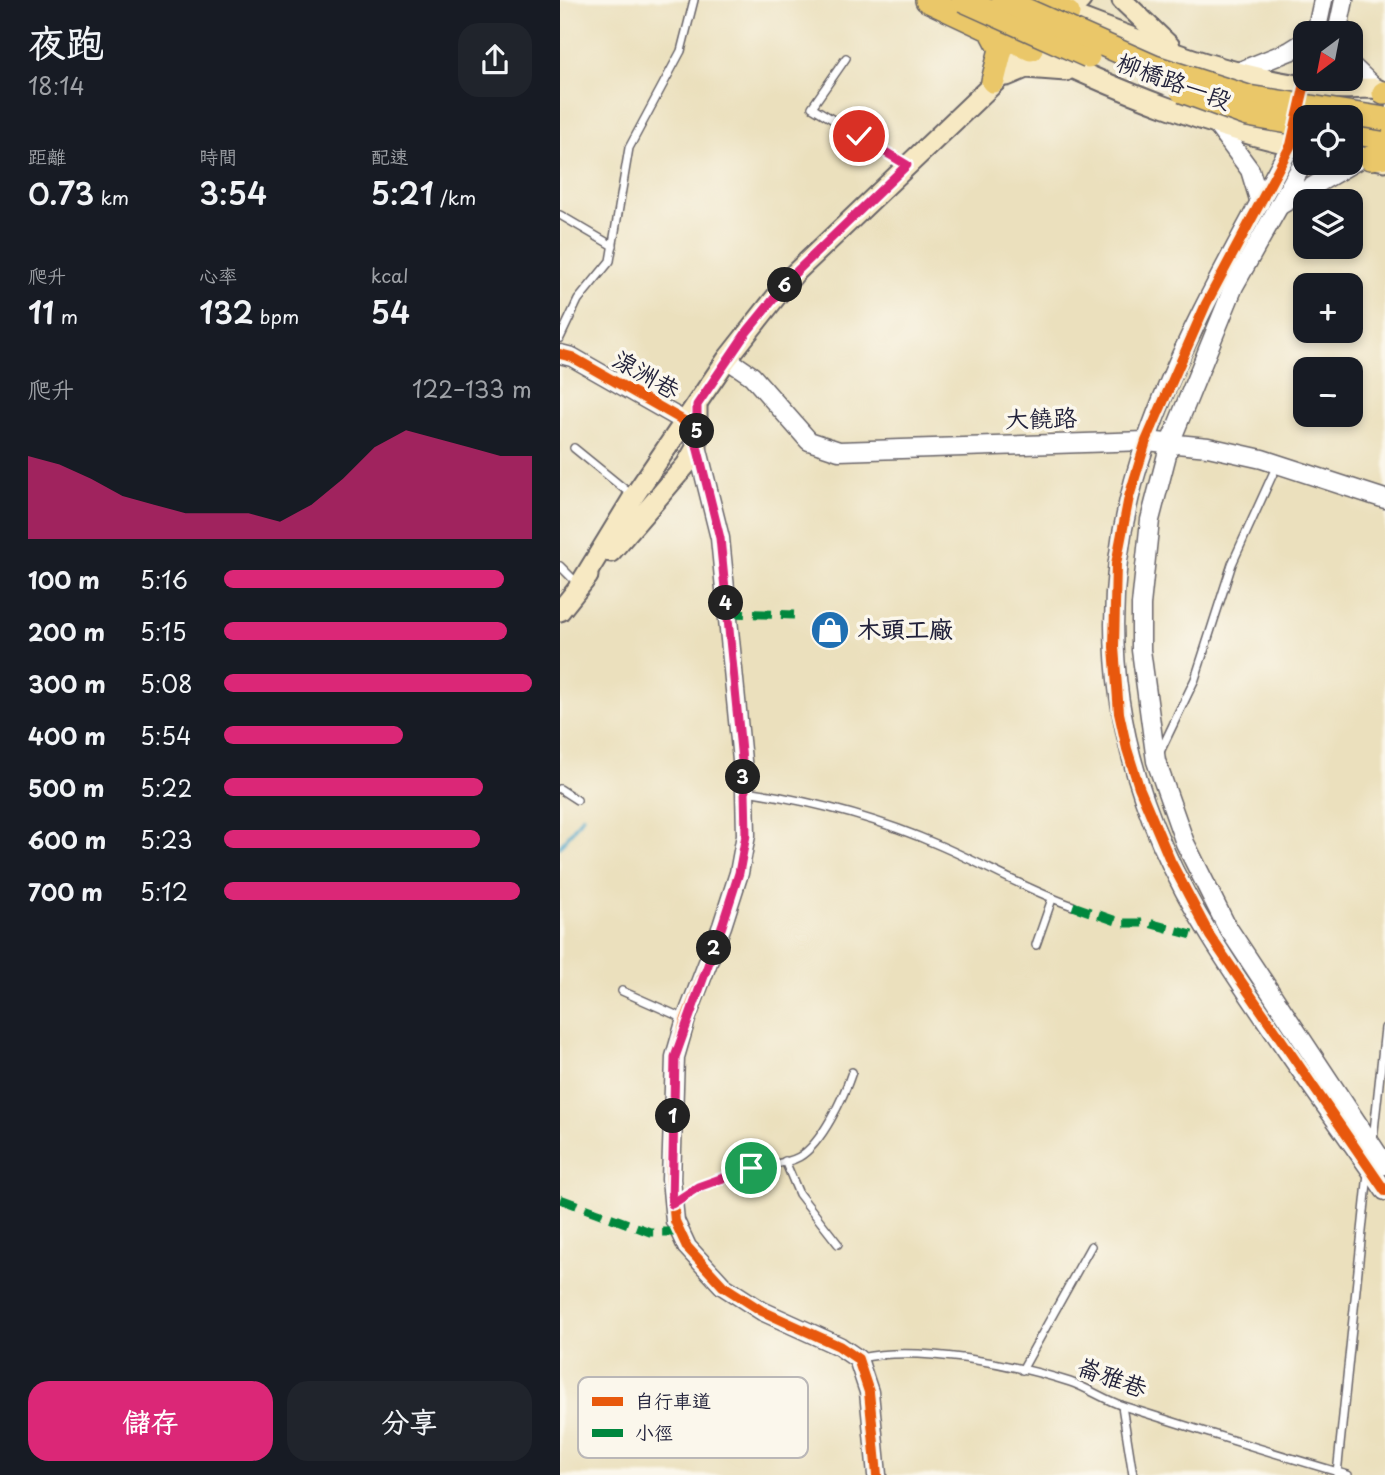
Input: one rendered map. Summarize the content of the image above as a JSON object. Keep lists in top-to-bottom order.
{
  "streets": {
    "main road": ["柳橋路一段"],
    "street": ["湶洲巷", "大饒路"],
    "lane": ["崙雅巷"]
  },
  "places": {
    "shop": ["木頭工廠"]
  },
  "legend": ["自行車道", "小徑"],
  "north": "bottom left",
  "page": {
    "heading": ["夜跑", "18:14"],
    "map_buttons": ["+", "−"],
    "stats": [
      ["距離", "0.73 km"],
      ["時間", "3:54"],
      ["配速", "5:21 /km"],
      ["爬升", "11 m"],
      ["心率", "132 bpm"],
      ["kcal", "54"]
    ],
    "pins": [
      "6",
      "5",
      "4",
      "3",
      "2",
      "1"
    ],
    "chart": ["爬升", "122–133 m"],
    "list": [
      {
        "name": "100 m",
        "note": "5:16"
      },
      {
        "name": "200 m",
        "note": "5:15"
      },
      {
        "name": "300 m",
        "note": "5:08"
      },
      {
        "name": "400 m",
        "note": "5:54"
      },
      {
        "name": "500 m",
        "note": "5:22"
      },
      {
        "name": "600 m",
        "note": "5:23"
      },
      {
        "name": "700 m",
        "note": "5:12"
      }
    ],
    "buttons": ["儲存", "分享"]
  }
}
